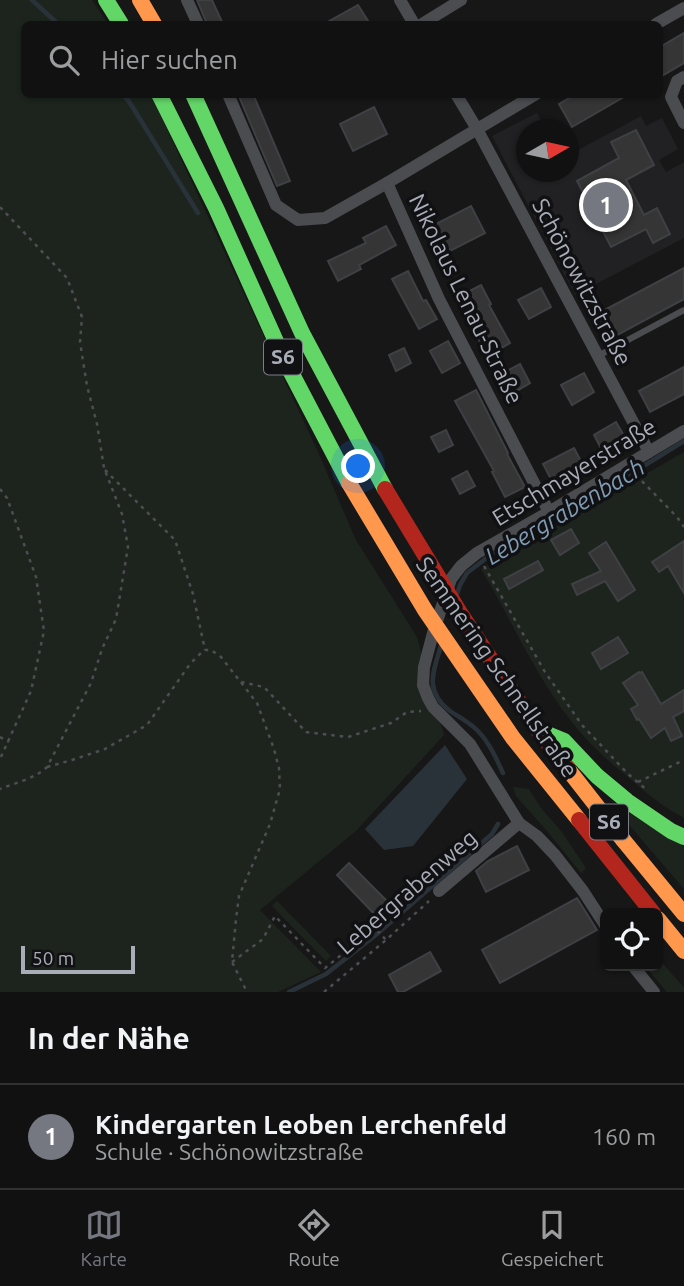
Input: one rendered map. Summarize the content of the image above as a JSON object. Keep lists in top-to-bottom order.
{
  "streets": {
    "highway": ["S6", "Semmering Schnellstraße"],
    "street": [
      "Schönowitzstraße",
      "Nikolaus Lenau-Straße",
      "Etschmayerstraße",
      "Lebergrabenweg"
    ]
  },
  "crossings": [
    ["Schönowitzstraße", "Nikolaus Lenau-Straße"],
    ["Schönowitzstraße", "Etschmayerstraße"],
    ["Nikolaus Lenau-Straße", "Etschmayerstraße"],
    ["Etschmayerstraße", "Lebergrabenweg"]
  ],
  "water": ["Lebergrabenbach"],
  "scale_bar": "50 m",
  "north": "right",
  "page": {
    "search": "Hier suchen",
    "pins": "1",
    "scale": "50 m",
    "heading": "In der Nähe",
    "list": [
      {
        "mark": "1",
        "name": "Kindergarten Leoben Lerchenfeld",
        "note": "Schule · Schönowitzstraße",
        "value": "160 m"
      }
    ],
    "nav": ["Karte", "Route", "Gespeichert"]
  }
}
